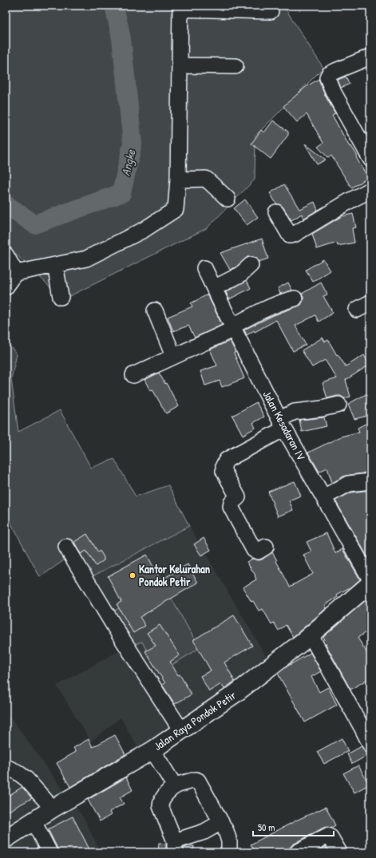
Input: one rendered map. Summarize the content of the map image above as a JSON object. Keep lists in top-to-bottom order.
{
  "streets": {
    "main road": ["Jalan Raya Pondok Petir"],
    "street": ["Jalan Kesadaran IV"]
  },
  "crossings": [
    ["Jalan Kesadaran IV", "Jalan Raya Pondok Petir"]
  ],
  "water": ["Angke"],
  "places": ["Kantor Kelurahan Pondok Petir"],
  "scale_bar": "50 m"
}
